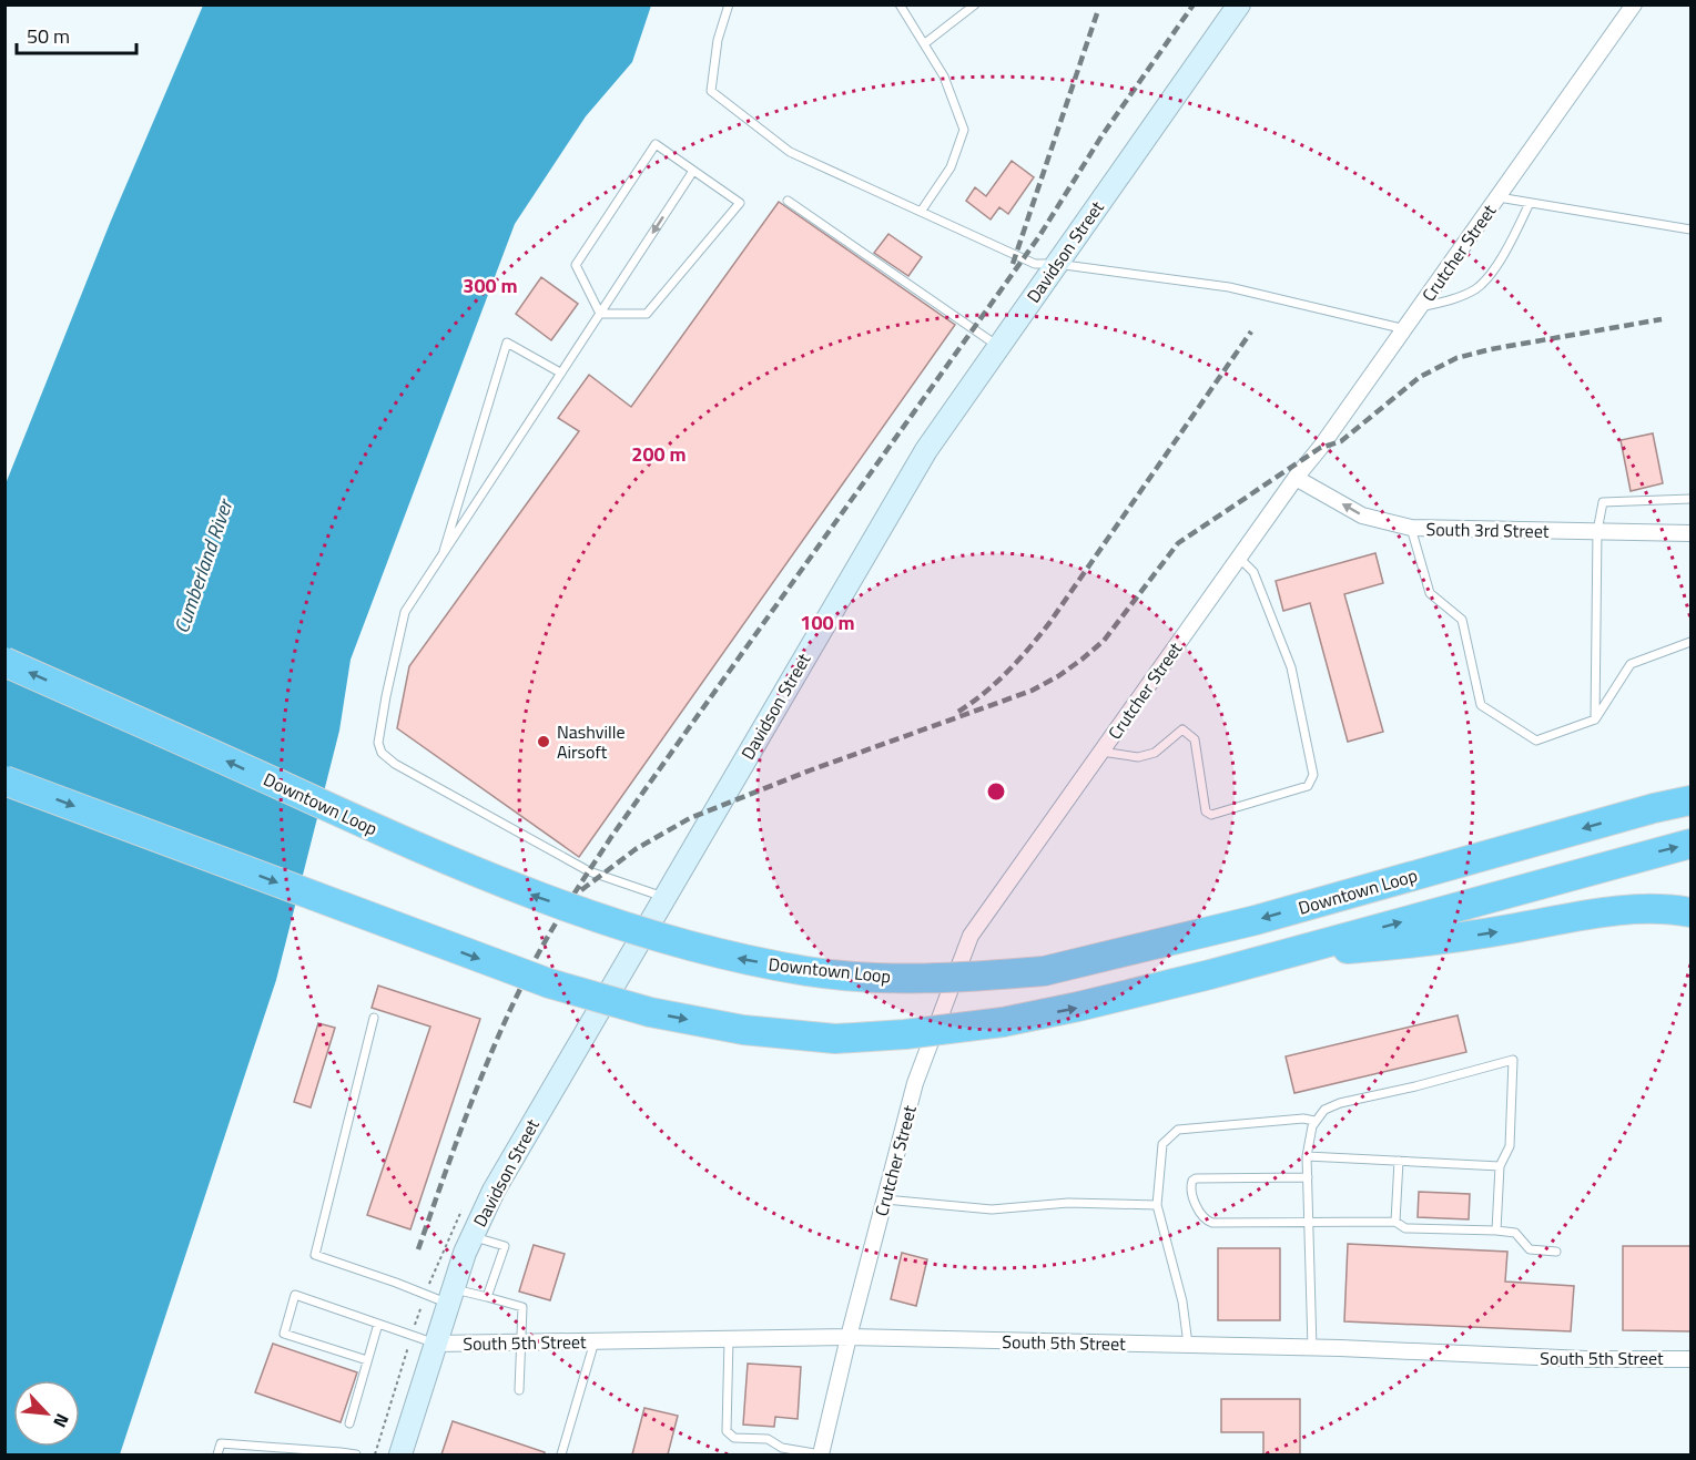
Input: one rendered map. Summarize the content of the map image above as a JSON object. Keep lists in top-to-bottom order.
{
  "streets": {
    "highway": ["Downtown Loop"],
    "street": [
      "Davidson Street",
      "Crutcher Street",
      "South 3rd Street",
      "South 5th Street"
    ]
  },
  "crossings": [
    ["Davidson Street", "South 5th Street"],
    ["Crutcher Street", "South 3rd Street"],
    ["Crutcher Street", "South 5th Street"]
  ],
  "water": ["Cumberland River"],
  "places": ["Nashville Airsoft"],
  "scale_bar": "50 m",
  "north": "bottom right",
  "rings": ["300 m", "200 m", "100 m"]
}
